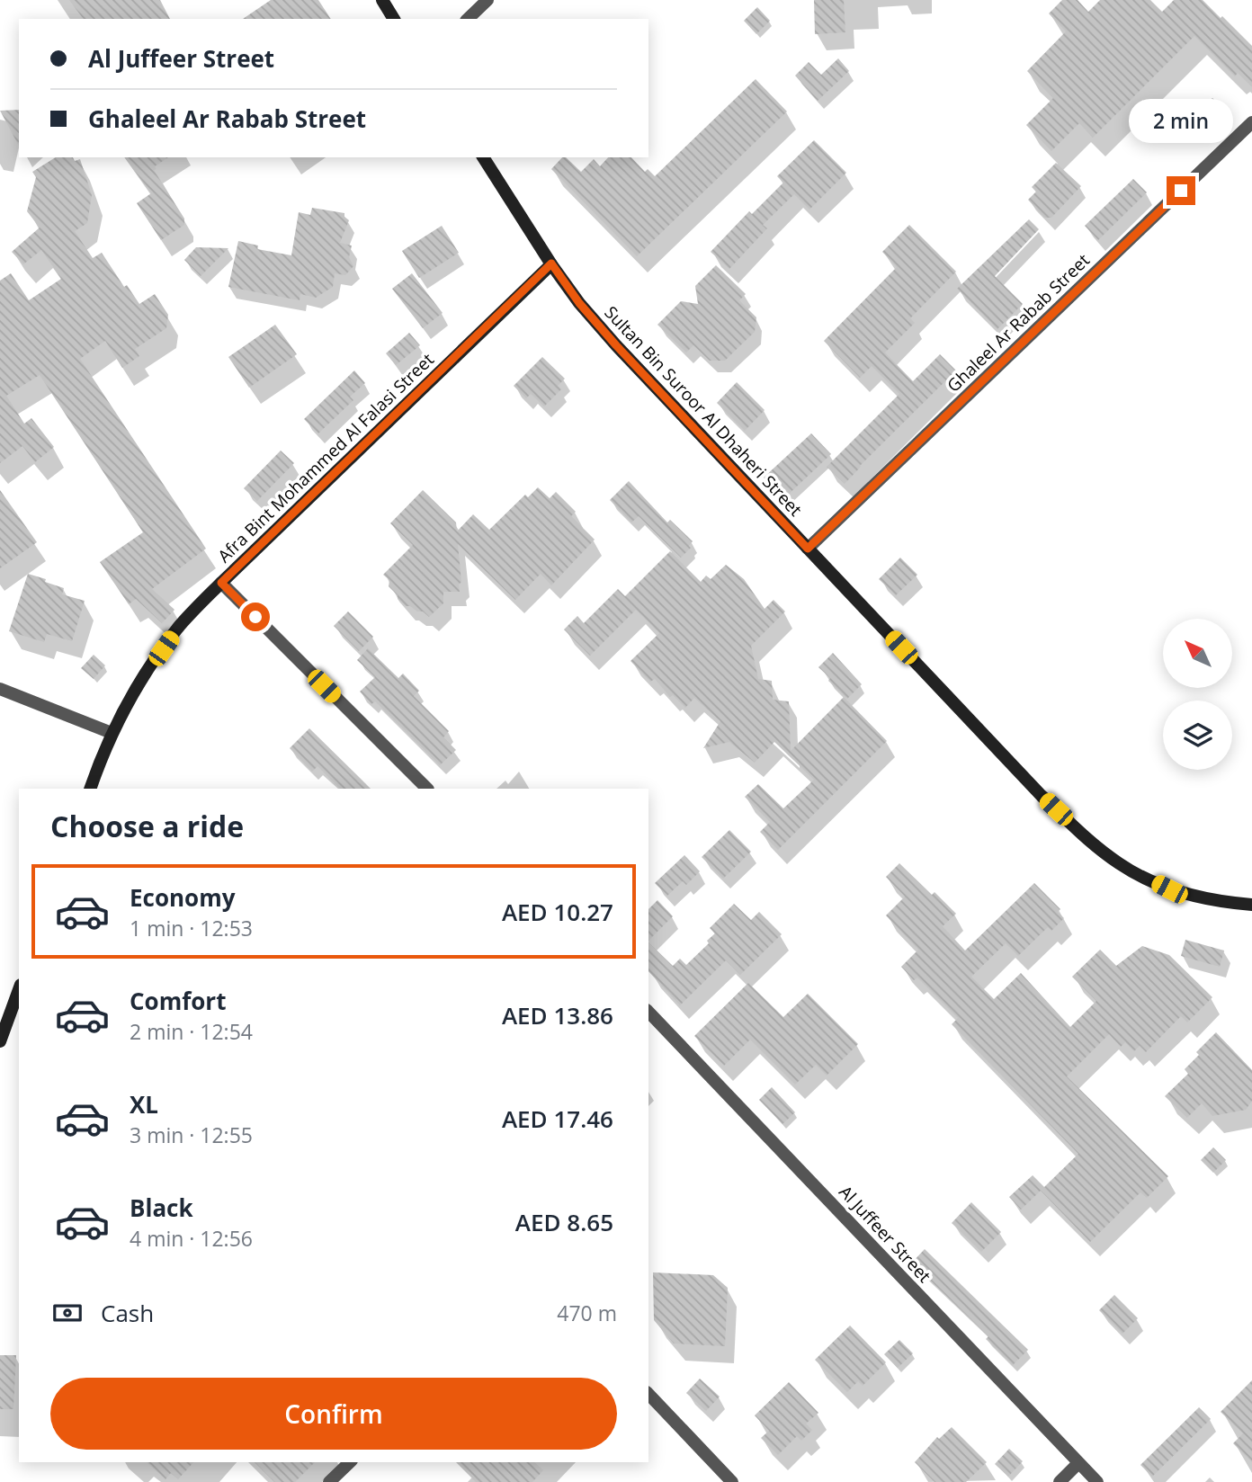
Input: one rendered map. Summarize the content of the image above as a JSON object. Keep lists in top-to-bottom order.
{
  "streets": {
    "street": [
      "Ghaleel Ar Rabab Street",
      "Sultan Bin Suroor Al Dhaheri Street",
      "Afra Bint Mohammed Al Falasi Street",
      "Al Juffeer Street"
    ]
  },
  "crossings": [
    ["Ghaleel Ar Rabab Street", "Sultan Bin Suroor Al Dhaheri Street"],
    ["Sultan Bin Suroor Al Dhaheri Street", "Afra Bint Mohammed Al Falasi Street"]
  ],
  "north": "top left",
  "page": {
    "banner": ["Al Juffeer Street", "Ghaleel Ar Rabab Street"],
    "bubble": "2 min",
    "heading": "Choose a ride",
    "list": [
      {
        "name": "Economy",
        "note": "1 min · 12:53",
        "value": "AED 10.27"
      },
      {
        "name": "Comfort",
        "note": "2 min · 12:54",
        "value": "AED 13.86"
      },
      {
        "name": "XL",
        "note": "3 min · 12:55",
        "value": "AED 17.46"
      },
      {
        "name": "Black",
        "note": "4 min · 12:56",
        "value": "AED 8.65"
      }
    ],
    "pay": ["Cash", "470 m"],
    "buttons": "Confirm"
  }
}
